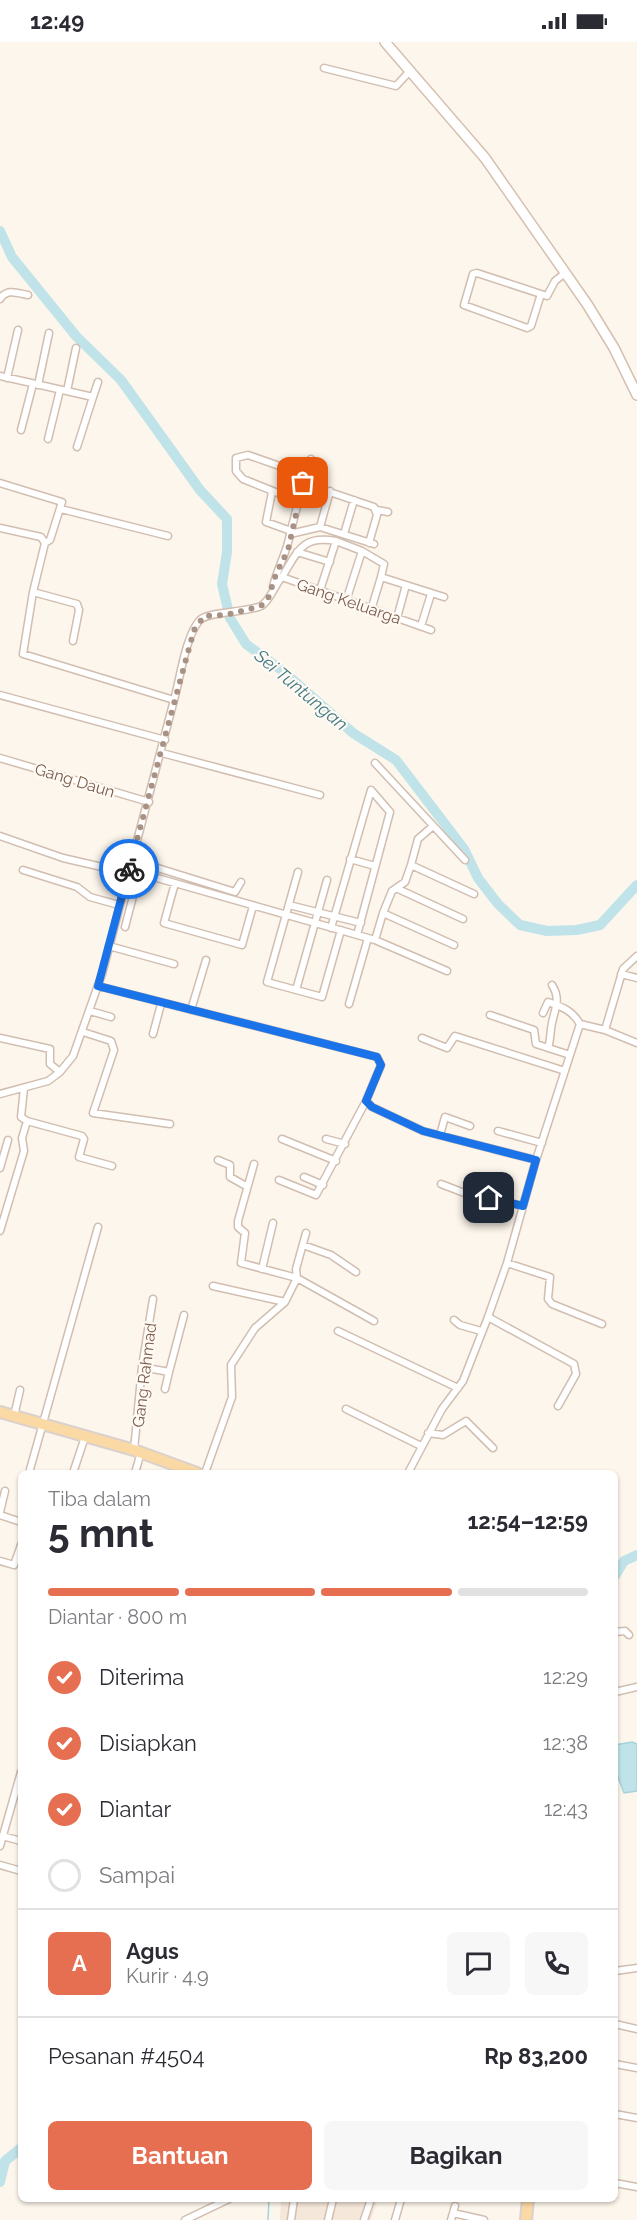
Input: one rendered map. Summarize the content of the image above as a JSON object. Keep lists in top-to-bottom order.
{
  "streets": {
    "street": ["Gang Keluarga", "Gang Daun", "Gang Rahmad"]
  },
  "crossings": [
    ["Gang Keluarga", "Gang Daun"]
  ],
  "water": ["Sei Tuntungan"],
  "page": {
    "status": "12:49",
    "heading": ["5 mnt", "Tiba dalam", "12:54–12:59"],
    "panel": [
      "Agus",
      "Kurir · 4.9",
      "Pesanan #4504",
      "Rp 83,200"
    ],
    "bar": "Diantar · 800 m",
    "list": [
      ["Diterima", "12:29"],
      ["Disiapkan", "12:38"],
      ["Diantar", "12:43"],
      "Sampai"
    ],
    "round": "A",
    "buttons": ["Bantuan", "Bagikan"]
  }
}
